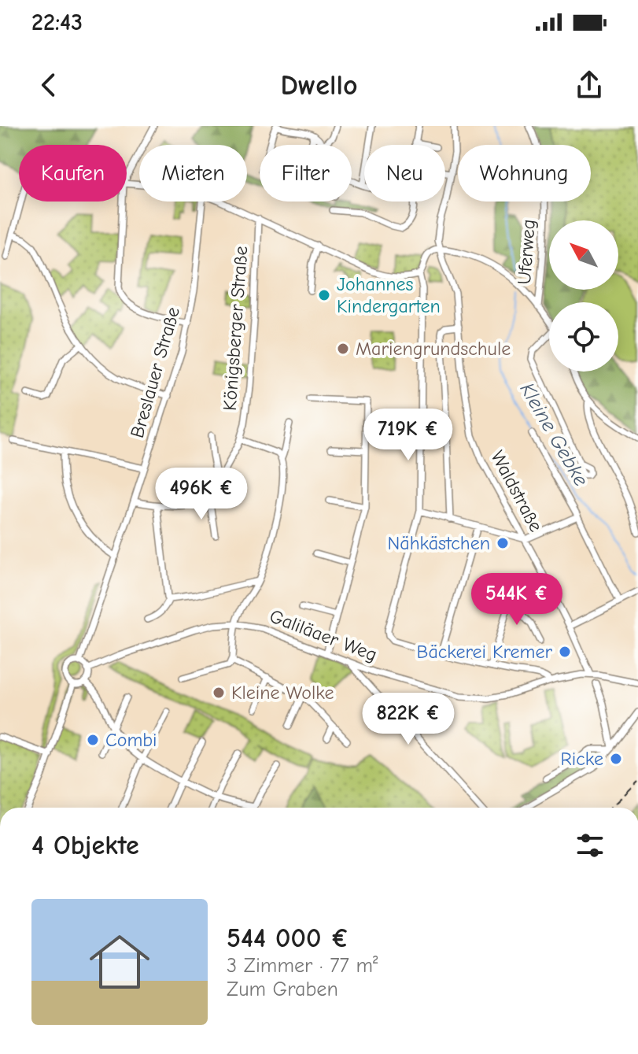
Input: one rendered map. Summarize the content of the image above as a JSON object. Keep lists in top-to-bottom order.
{
  "streets": {
    "street": [
      "Uferweg",
      "Königsberger Straße",
      "Breslauer Straße",
      "Waldstraße",
      "Galiläaer Weg"
    ]
  },
  "crossings": [
    ["Breslauer Straße", "Galiläaer Weg"],
    ["Waldstraße", "Galiläaer Weg"]
  ],
  "water": ["Kleine Gebke"],
  "places": [
    "Johannes Kindergarten",
    "Mariengrundschule",
    "Nähkästchen",
    "Bäckerei Kremer",
    "Kleine Wolke",
    "Combi",
    "Ricke"
  ],
  "north": "top left",
  "page": {
    "status": "22:43",
    "header": "Dwello",
    "chip": [
      "Kaufen",
      "Mieten",
      "Filter",
      "Neu",
      "Wohnung"
    ],
    "price": [
      "719K €",
      "496K €",
      "544K €",
      "822K €"
    ],
    "heading": "4 Objekte",
    "list": [
      {
        "name": "544 000 €",
        "note": "3 Zimmer · 77 m² · Zum Graben"
      }
    ]
  }
}
